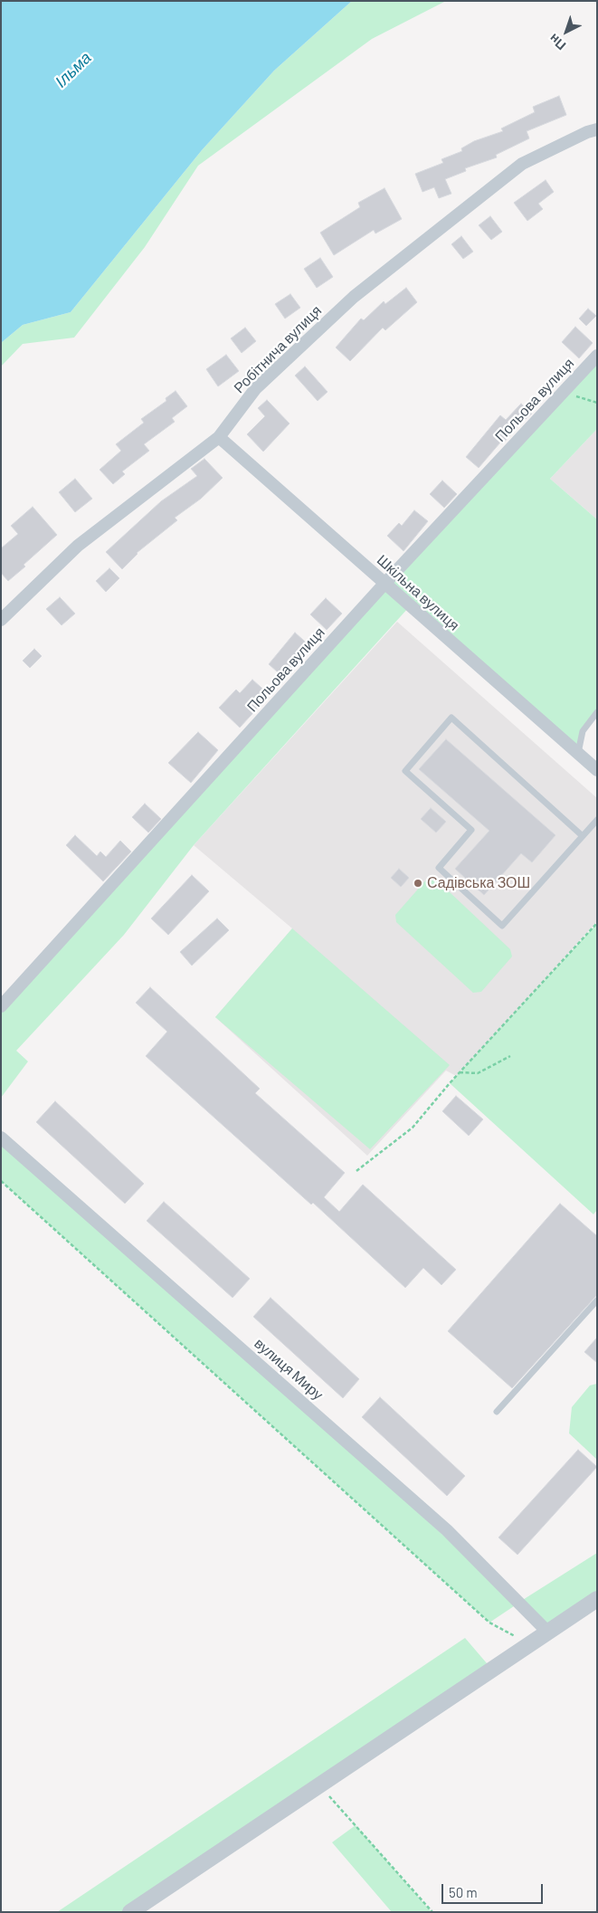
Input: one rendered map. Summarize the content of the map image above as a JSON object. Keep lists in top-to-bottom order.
{
  "streets": {
    "street": [
      "Робітнича вулиця",
      "Польова вулиця",
      "Шкільна вулиця",
      "вулиця Миру"
    ]
  },
  "crossings": [
    ["Робітнича вулиця", "Шкільна вулиця"],
    ["Польова вулиця", "Шкільна вулиця"]
  ],
  "water": ["Ільма"],
  "places": ["Садівська ЗОШ"],
  "scale_bar": "50 m",
  "north": "bottom left"
}
